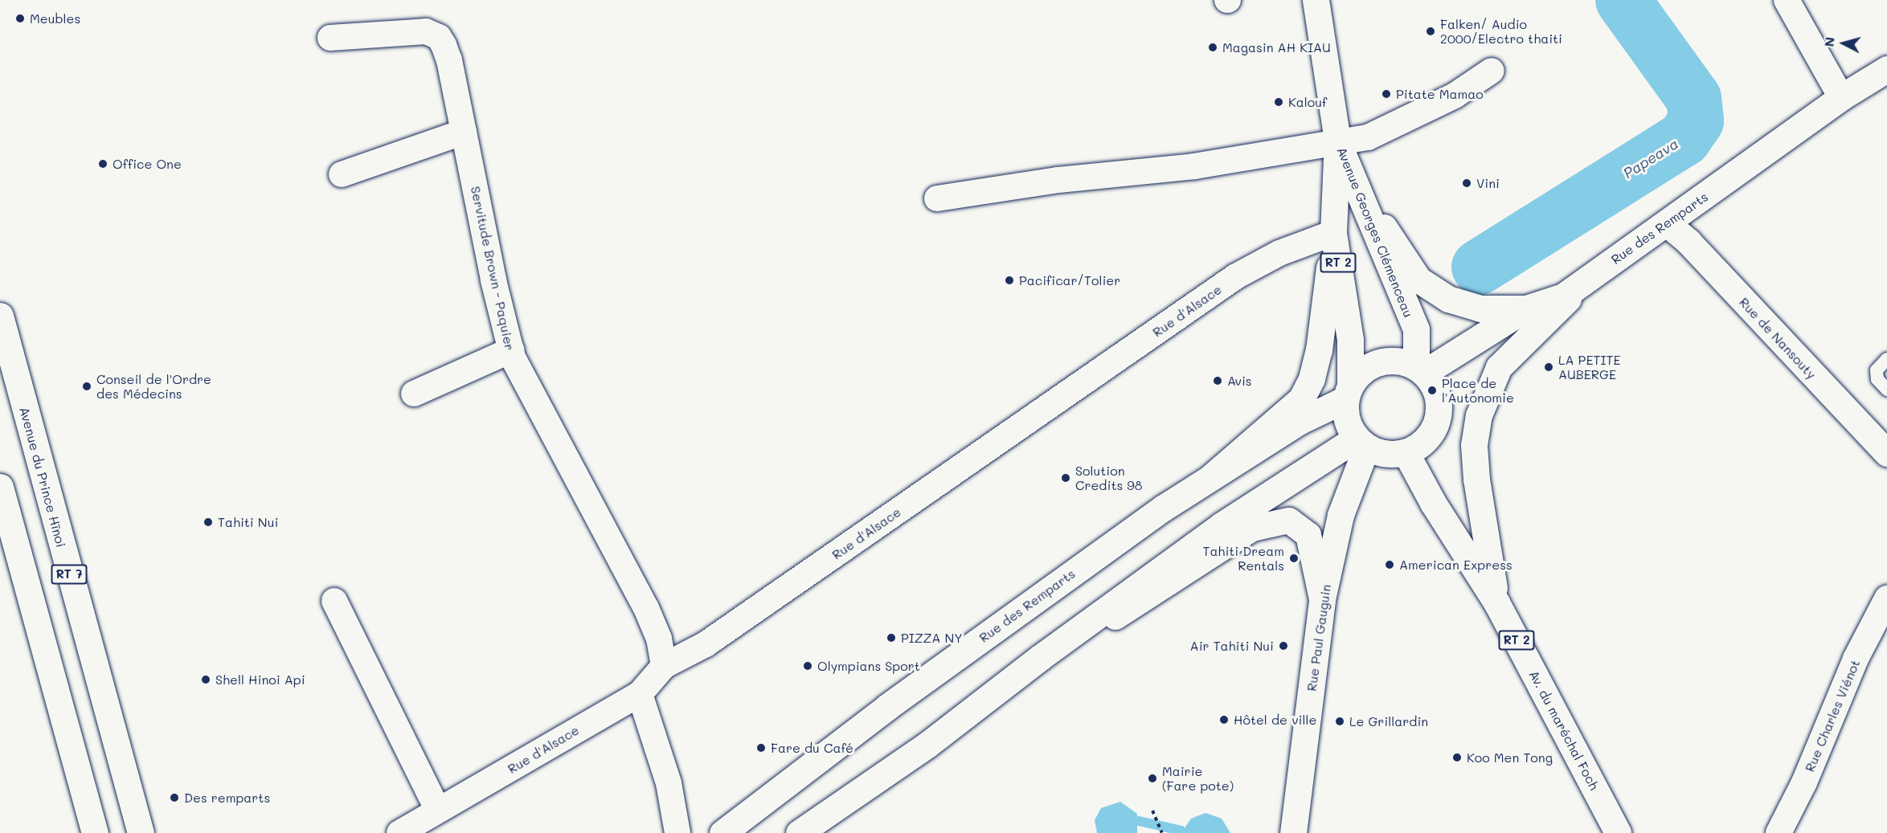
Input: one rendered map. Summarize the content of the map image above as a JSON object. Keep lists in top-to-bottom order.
{
  "streets": {
    "main road": [
      "Rue des Remparts",
      "Avenue Georges Clémenceau",
      "RT 2",
      "Rue de Nansouty",
      "Avenue du Prince Hīnoi",
      "RT 7",
      "Rue Paul Gauguin",
      "Av. du maréchal Foch"
    ],
    "street": ["Servitude Brown - Paquier", "Rue d'Alsace", "Rue Charles Viénot"]
  },
  "crossings": [
    ["Rue des Remparts", "Avenue Georges Clémenceau"],
    ["Rue des Remparts", "RT 2"],
    ["Rue des Remparts", "Rue de Nansouty"],
    ["Rue des Remparts", "Rue Paul Gauguin"],
    ["Rue des Remparts", "Av. du maréchal Foch"],
    ["Avenue Georges Clémenceau", "RT 2"],
    ["Avenue Georges Clémenceau", "Rue d'Alsace"],
    ["Avenue Georges Clémenceau", "Rue Paul Gauguin"],
    ["Avenue Georges Clémenceau", "Av. du maréchal Foch"],
    ["RT 2", "Rue Paul Gauguin"],
    ["RT 2", "Av. du maréchal Foch"],
    ["Servitude Brown - Paquier", "Rue d'Alsace"],
    ["Rue Paul Gauguin", "Av. du maréchal Foch"]
  ],
  "water": ["Papeava"],
  "places": [
    "Meubles",
    "Falken/ Audio 2000/Electro thaiti",
    "Magasin AH KIAU",
    "Pitate Mamao",
    "Kalouf",
    "Office One",
    "Vini",
    "Pacificar/Tolier",
    "LA PETITE AUBERGE",
    "Avis",
    "Conseil de l'Ordre des Médecins",
    "Place de l'Autonomie",
    "Solution Credits 98",
    "Tahiti Nui",
    "Tahiti Dream Rentals",
    "American Express",
    "PIZZA NY",
    "Air Tahiti Nui",
    "Olympians Sport",
    "Shell Hinoi Api",
    "Hôtel de ville",
    "Le Grillardin",
    "Fare du Café",
    "Koo Men Tong",
    "Mairie (Fare pote)",
    "Des remparts"
  ],
  "north": "left"
}
